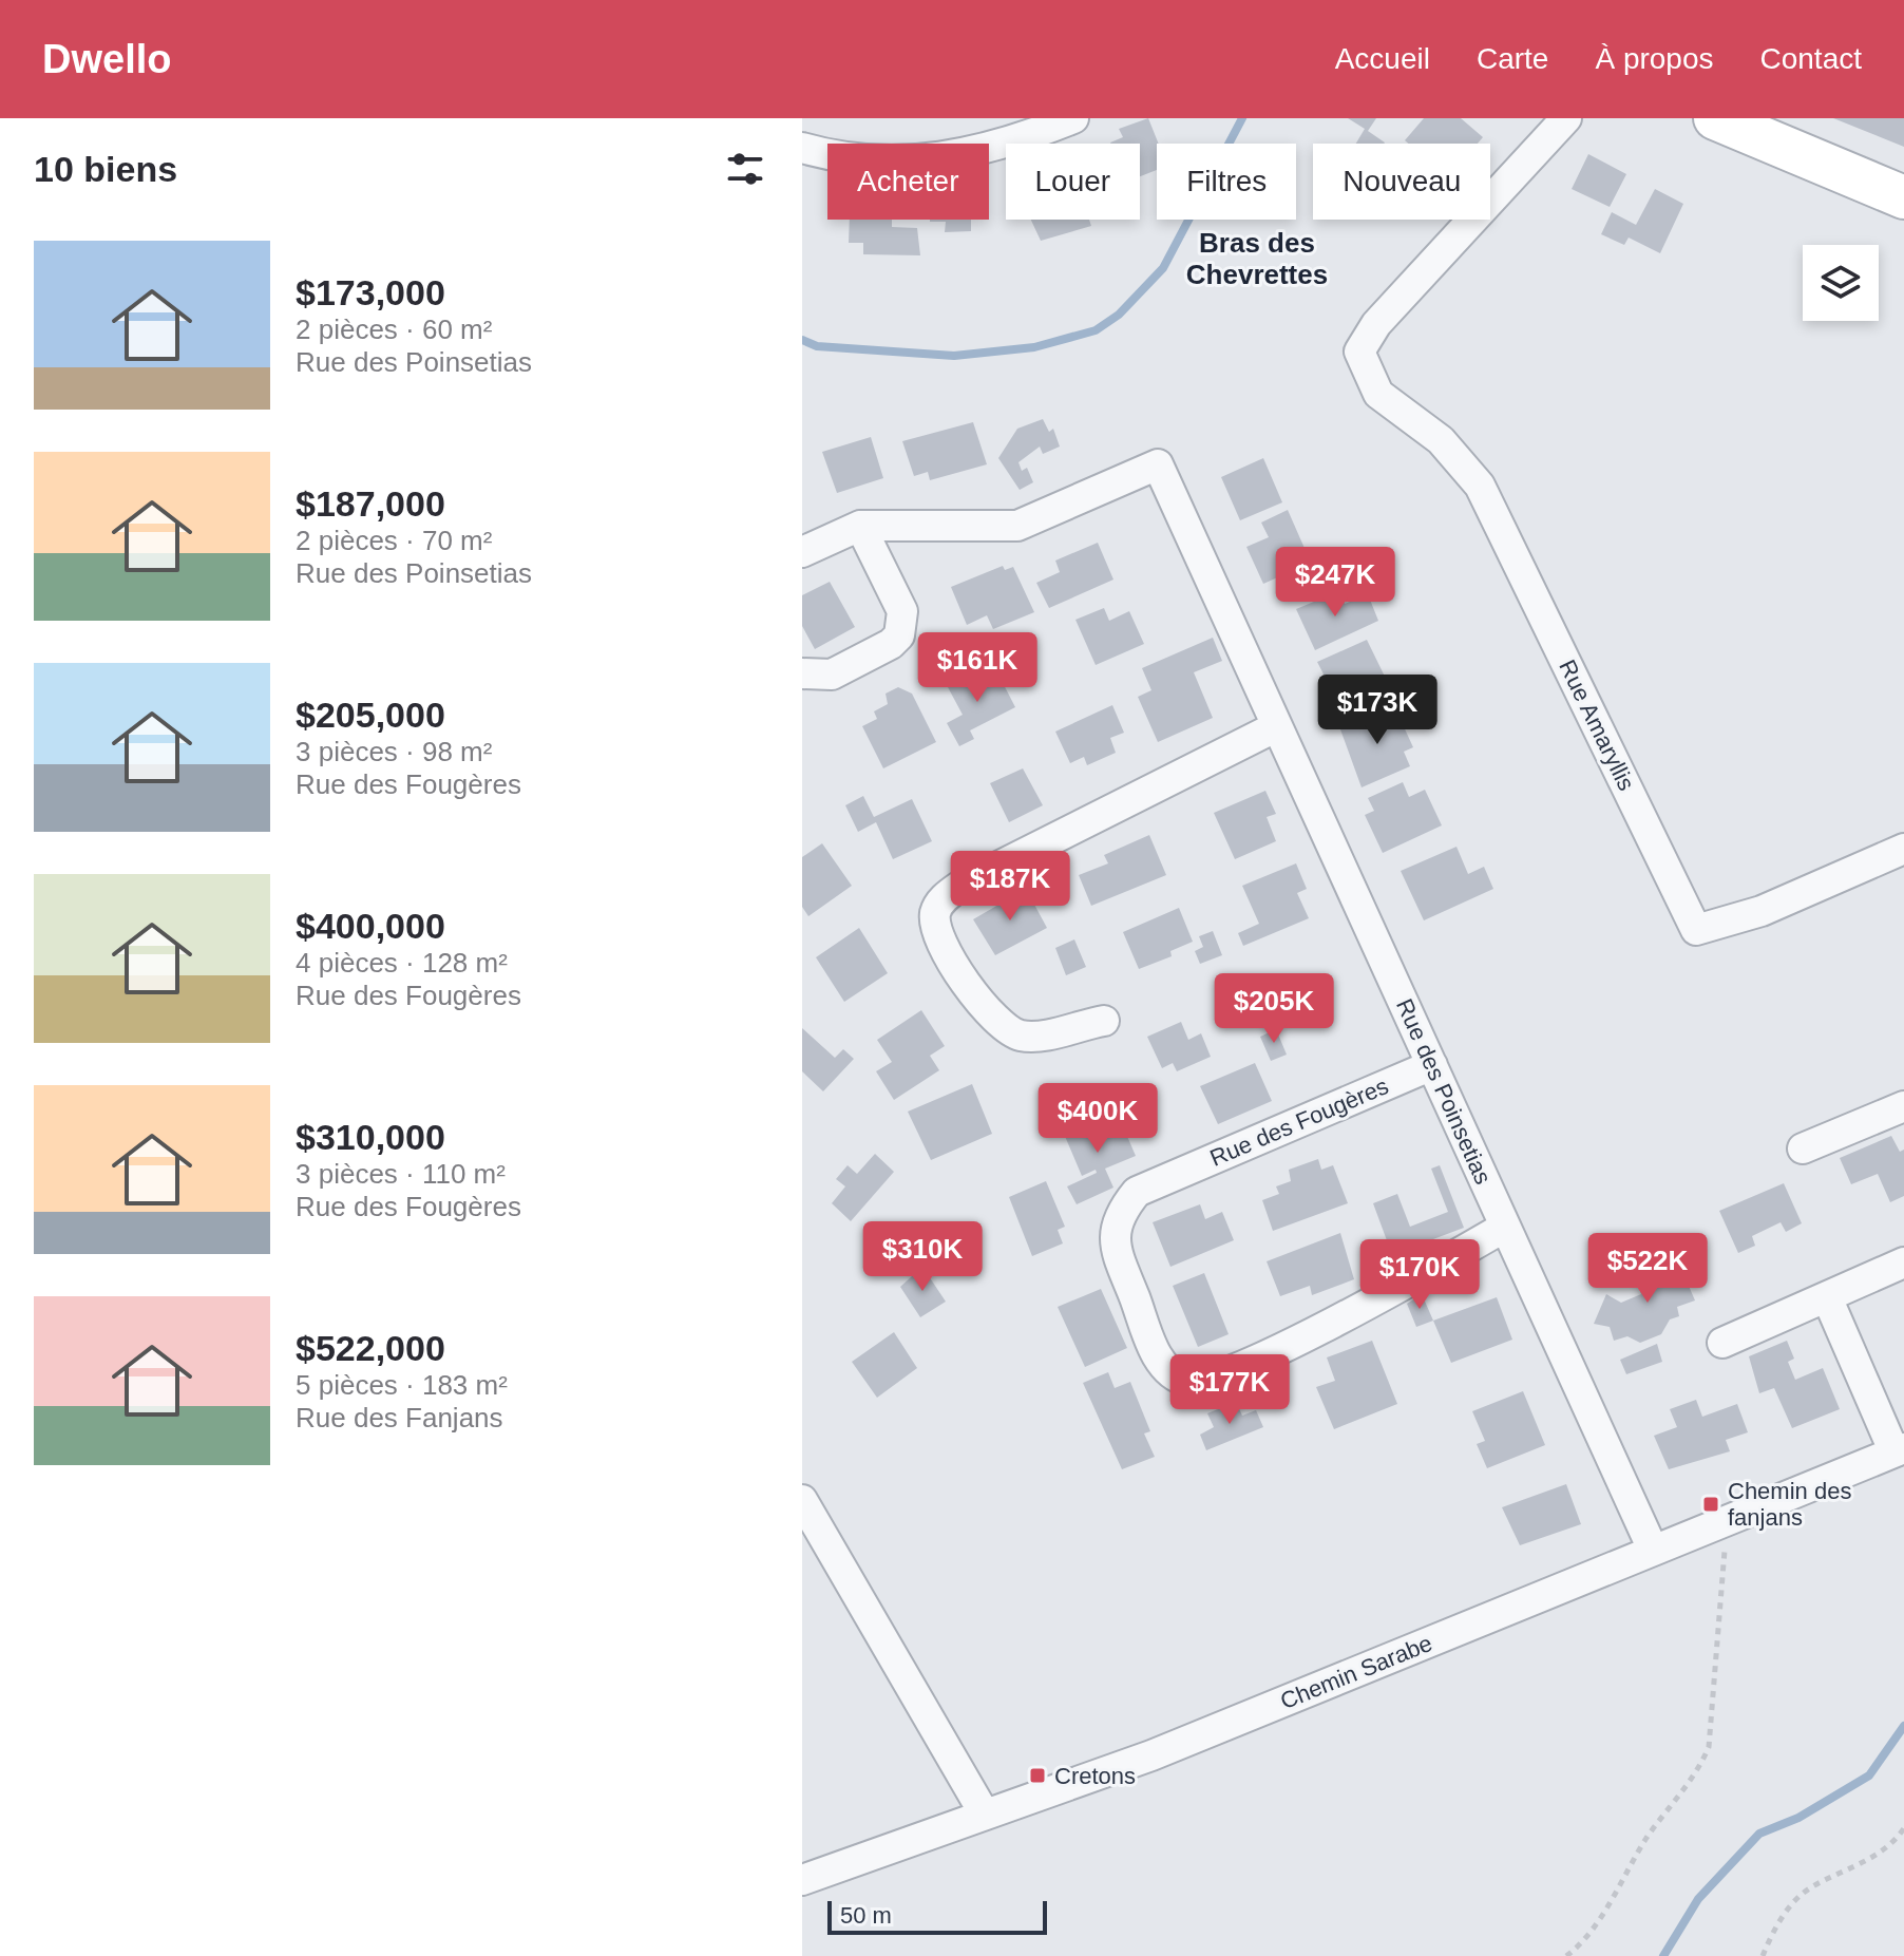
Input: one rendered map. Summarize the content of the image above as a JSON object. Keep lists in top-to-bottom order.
{
  "streets": {
    "street": [
      "Rue Amaryllis",
      "Rue des Poinsetias",
      "Rue des Fougères",
      "Chemin Sarabe"
    ]
  },
  "crossings": [
    ["Rue des Poinsetias", "Rue des Fougères"],
    ["Rue des Poinsetias", "Chemin Sarabe"]
  ],
  "districts": ["Bras des Chevrettes"],
  "places": {
    "transit": ["Chemin des fanjans", "Cretons"]
  },
  "scale_bar": "50 m",
  "page": {
    "header": "Dwello",
    "nav": [
      "Accueil",
      "Carte",
      "À propos",
      "Contact"
    ],
    "heading": "10 biens",
    "chip": [
      "Acheter",
      "Louer",
      "Filtres",
      "Nouveau"
    ],
    "list": [
      {
        "name": "$173,000",
        "note": "2 pièces · 60 m² · Rue des Poinsetias"
      },
      {
        "name": "$187,000",
        "note": "2 pièces · 70 m² · Rue des Poinsetias"
      },
      {
        "name": "$205,000",
        "note": "3 pièces · 98 m² · Rue des Fougères"
      },
      {
        "name": "$400,000",
        "note": "4 pièces · 128 m² · Rue des Fougères"
      },
      {
        "name": "$310,000",
        "note": "3 pièces · 110 m² · Rue des Fougères"
      },
      {
        "name": "$522,000",
        "note": "5 pièces · 183 m² · Rue des Fanjans"
      }
    ],
    "price": [
      "$247K",
      "$161K",
      "$173K",
      "$187K",
      "$205K",
      "$400K",
      "$310K",
      "$522K",
      "$170K",
      "$177K"
    ],
    "scale": "50 m"
  }
}
